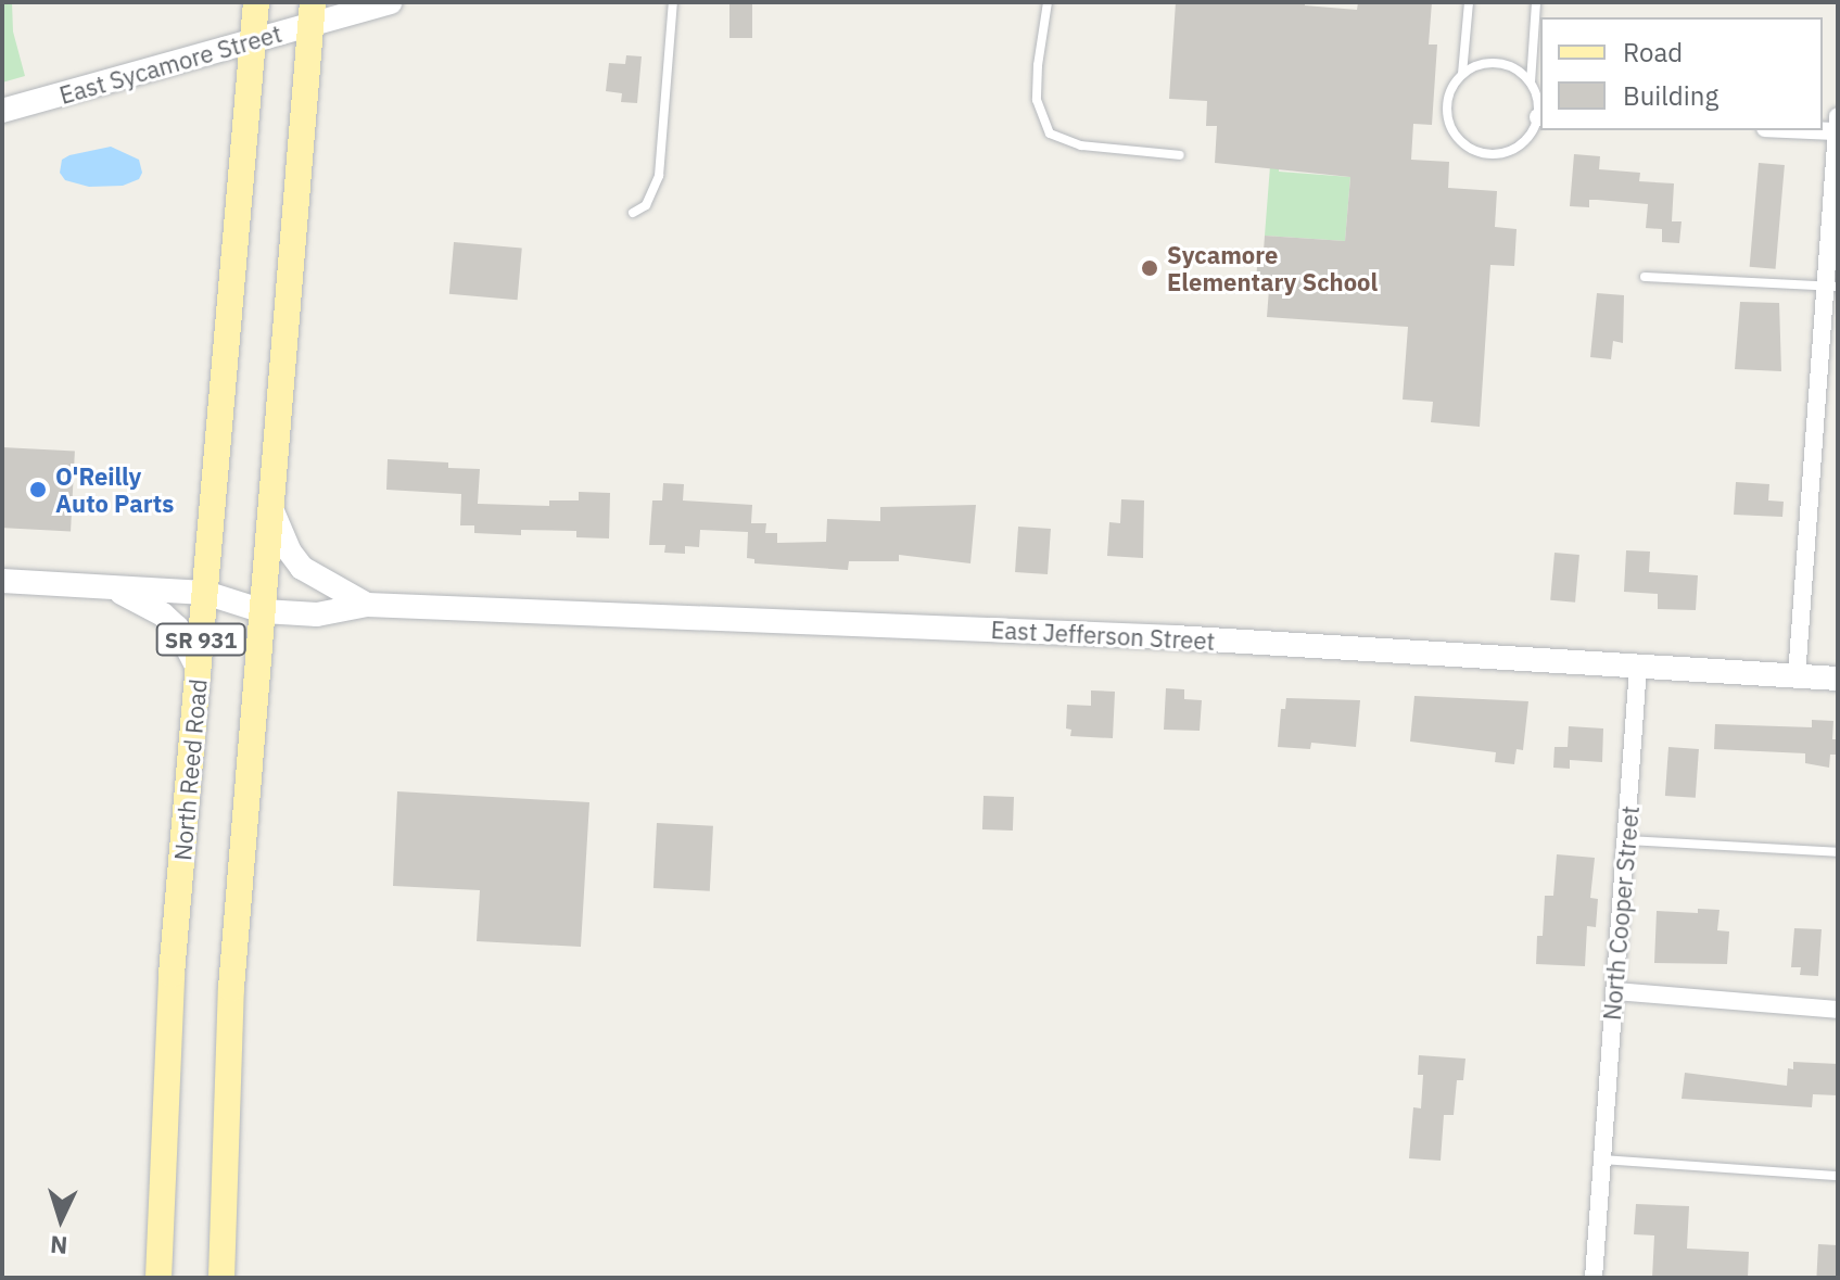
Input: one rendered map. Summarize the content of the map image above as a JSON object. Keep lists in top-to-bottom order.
{
  "streets": {
    "main road": ["SR 931", "North Reed Road"],
    "street": ["East Sycamore Street", "East Jefferson Street", "North Cooper Street"]
  },
  "crossings": [
    ["East Sycamore Street", "SR 931"],
    ["East Sycamore Street", "North Reed Road"],
    ["East Jefferson Street", "SR 931"],
    ["East Jefferson Street", "North Reed Road"],
    ["East Jefferson Street", "North Cooper Street"]
  ],
  "places": ["Sycamore Elementary School", "O'Reilly Auto Parts"],
  "legend": ["Road", "Building"],
  "north": "bottom"
}
